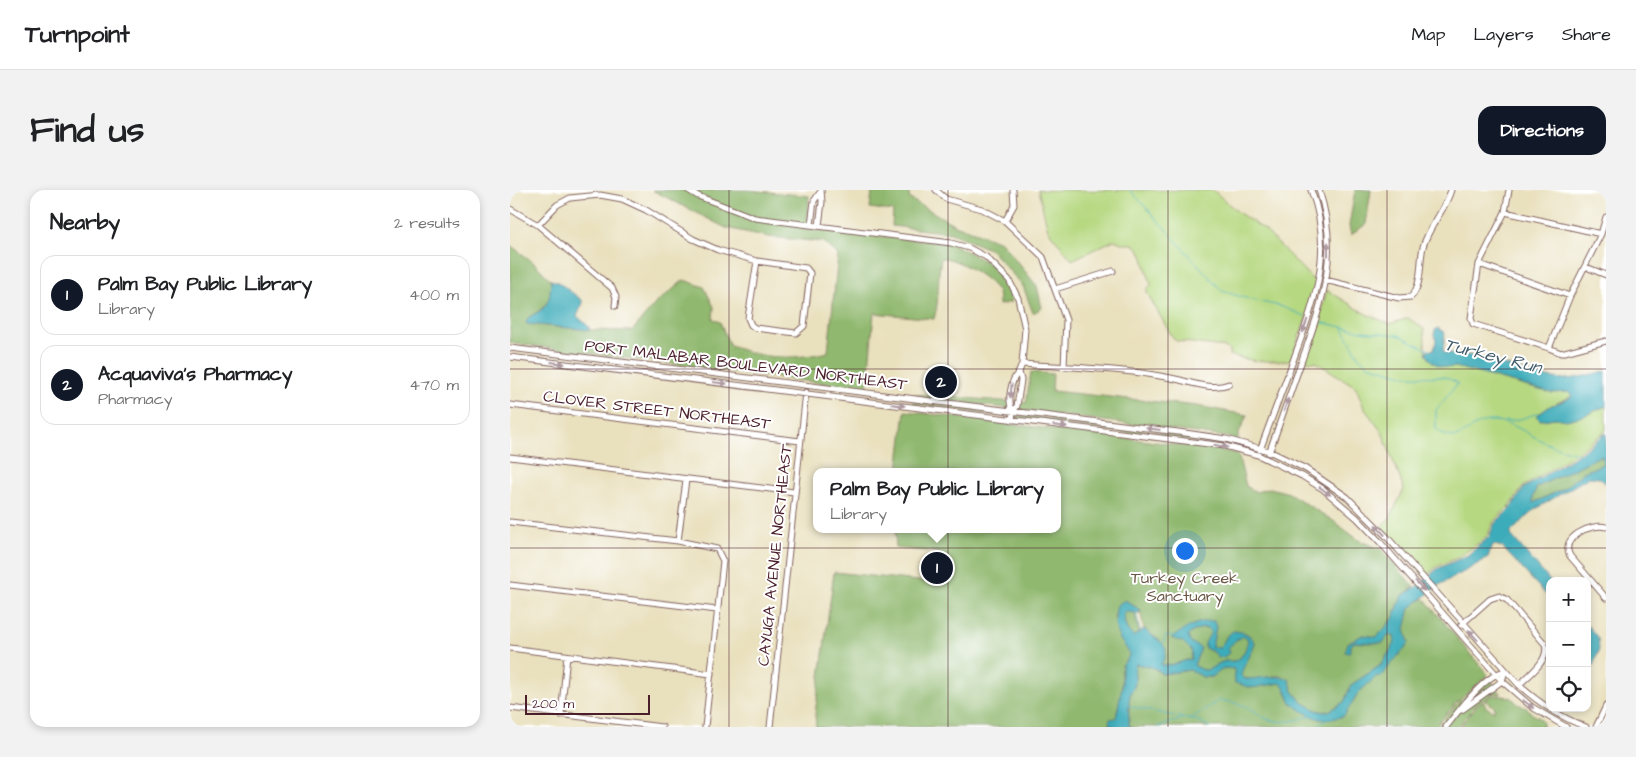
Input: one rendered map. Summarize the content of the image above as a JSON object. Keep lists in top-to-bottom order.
{
  "streets": {
    "street": ["PORT MALABAR BOULEVARD NORTHEAST", "CLOVER STREET NORTHEAST", "CAYUGA AVENUE NORTHEAST"]
  },
  "crossings": [
    ["PORT MALABAR BOULEVARD NORTHEAST", "CAYUGA AVENUE NORTHEAST"],
    ["CLOVER STREET NORTHEAST", "CAYUGA AVENUE NORTHEAST"]
  ],
  "water": ["Turkey Run"],
  "parks": ["Turkey Creek Sanctuary"],
  "scale_bar": "200 m",
  "page": {
    "header": "Turnpoint",
    "nav": ["Map", "Layers", "Share"],
    "title": "Find us",
    "buttons": "Directions",
    "heading": ["Nearby", "2 results"],
    "list": [
      {
        "mark": "1",
        "name": "Palm Bay Public Library",
        "note": "Library",
        "value": "400 m"
      },
      {
        "mark": "2",
        "name": "Acquaviva's Pharmacy",
        "note": "Pharmacy",
        "value": "470 m"
      }
    ],
    "pins": ["2", "1"],
    "popup": ["Palm Bay Public Library", "Library"],
    "map_buttons": ["+", "−"],
    "scale": "200 m"
  }
}
